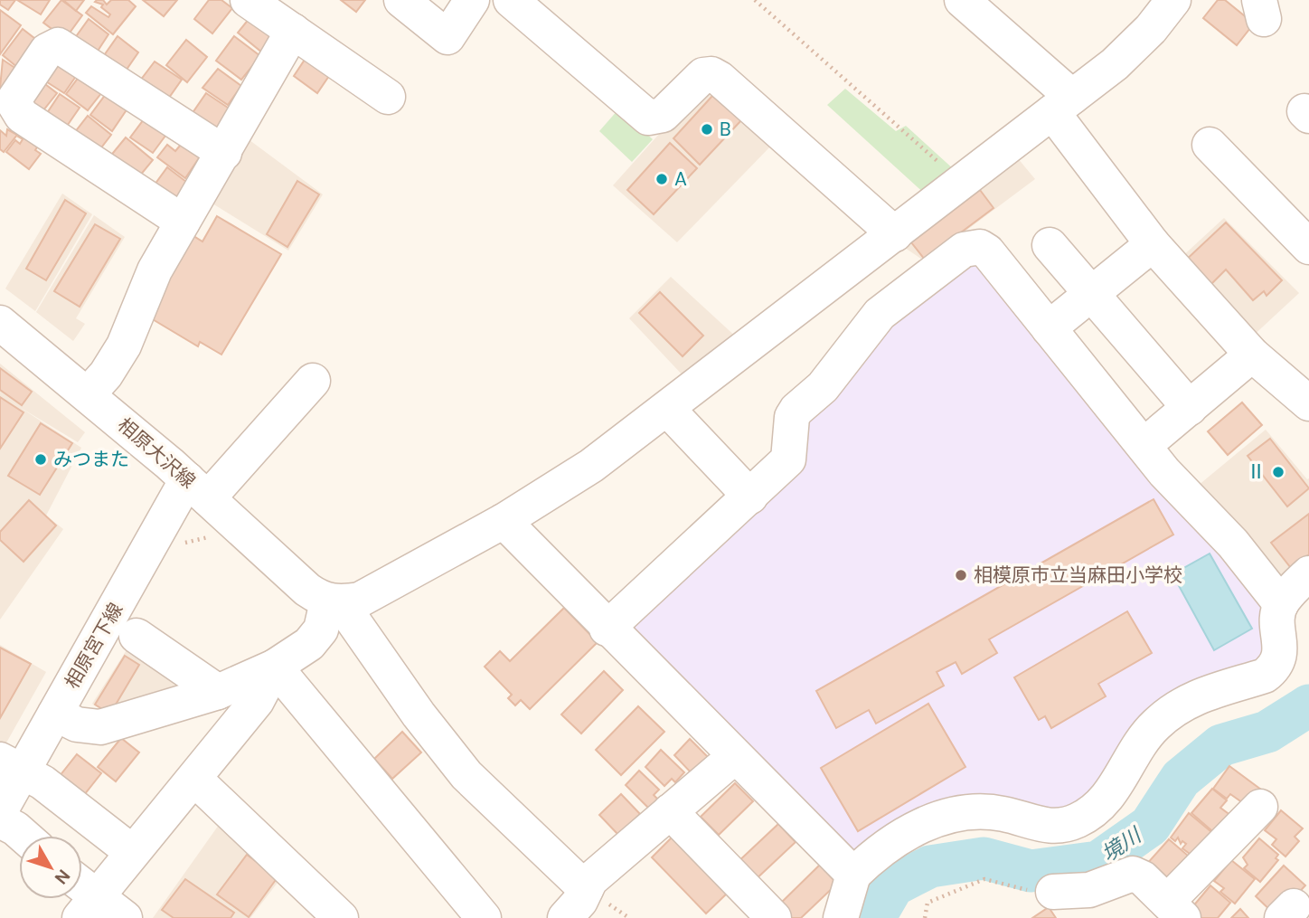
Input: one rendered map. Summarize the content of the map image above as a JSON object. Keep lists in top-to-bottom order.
{
  "streets": {
    "street": ["相原大沢線", "相原宮下線"]
  },
  "crossings": [
    ["相原大沢線", "相原宮下線"]
  ],
  "water": ["境川"],
  "places": [
    "B",
    "A",
    "みつまた",
    "Ⅱ",
    "相模原市立当麻田小学校"
  ],
  "north": "bottom right"
}
